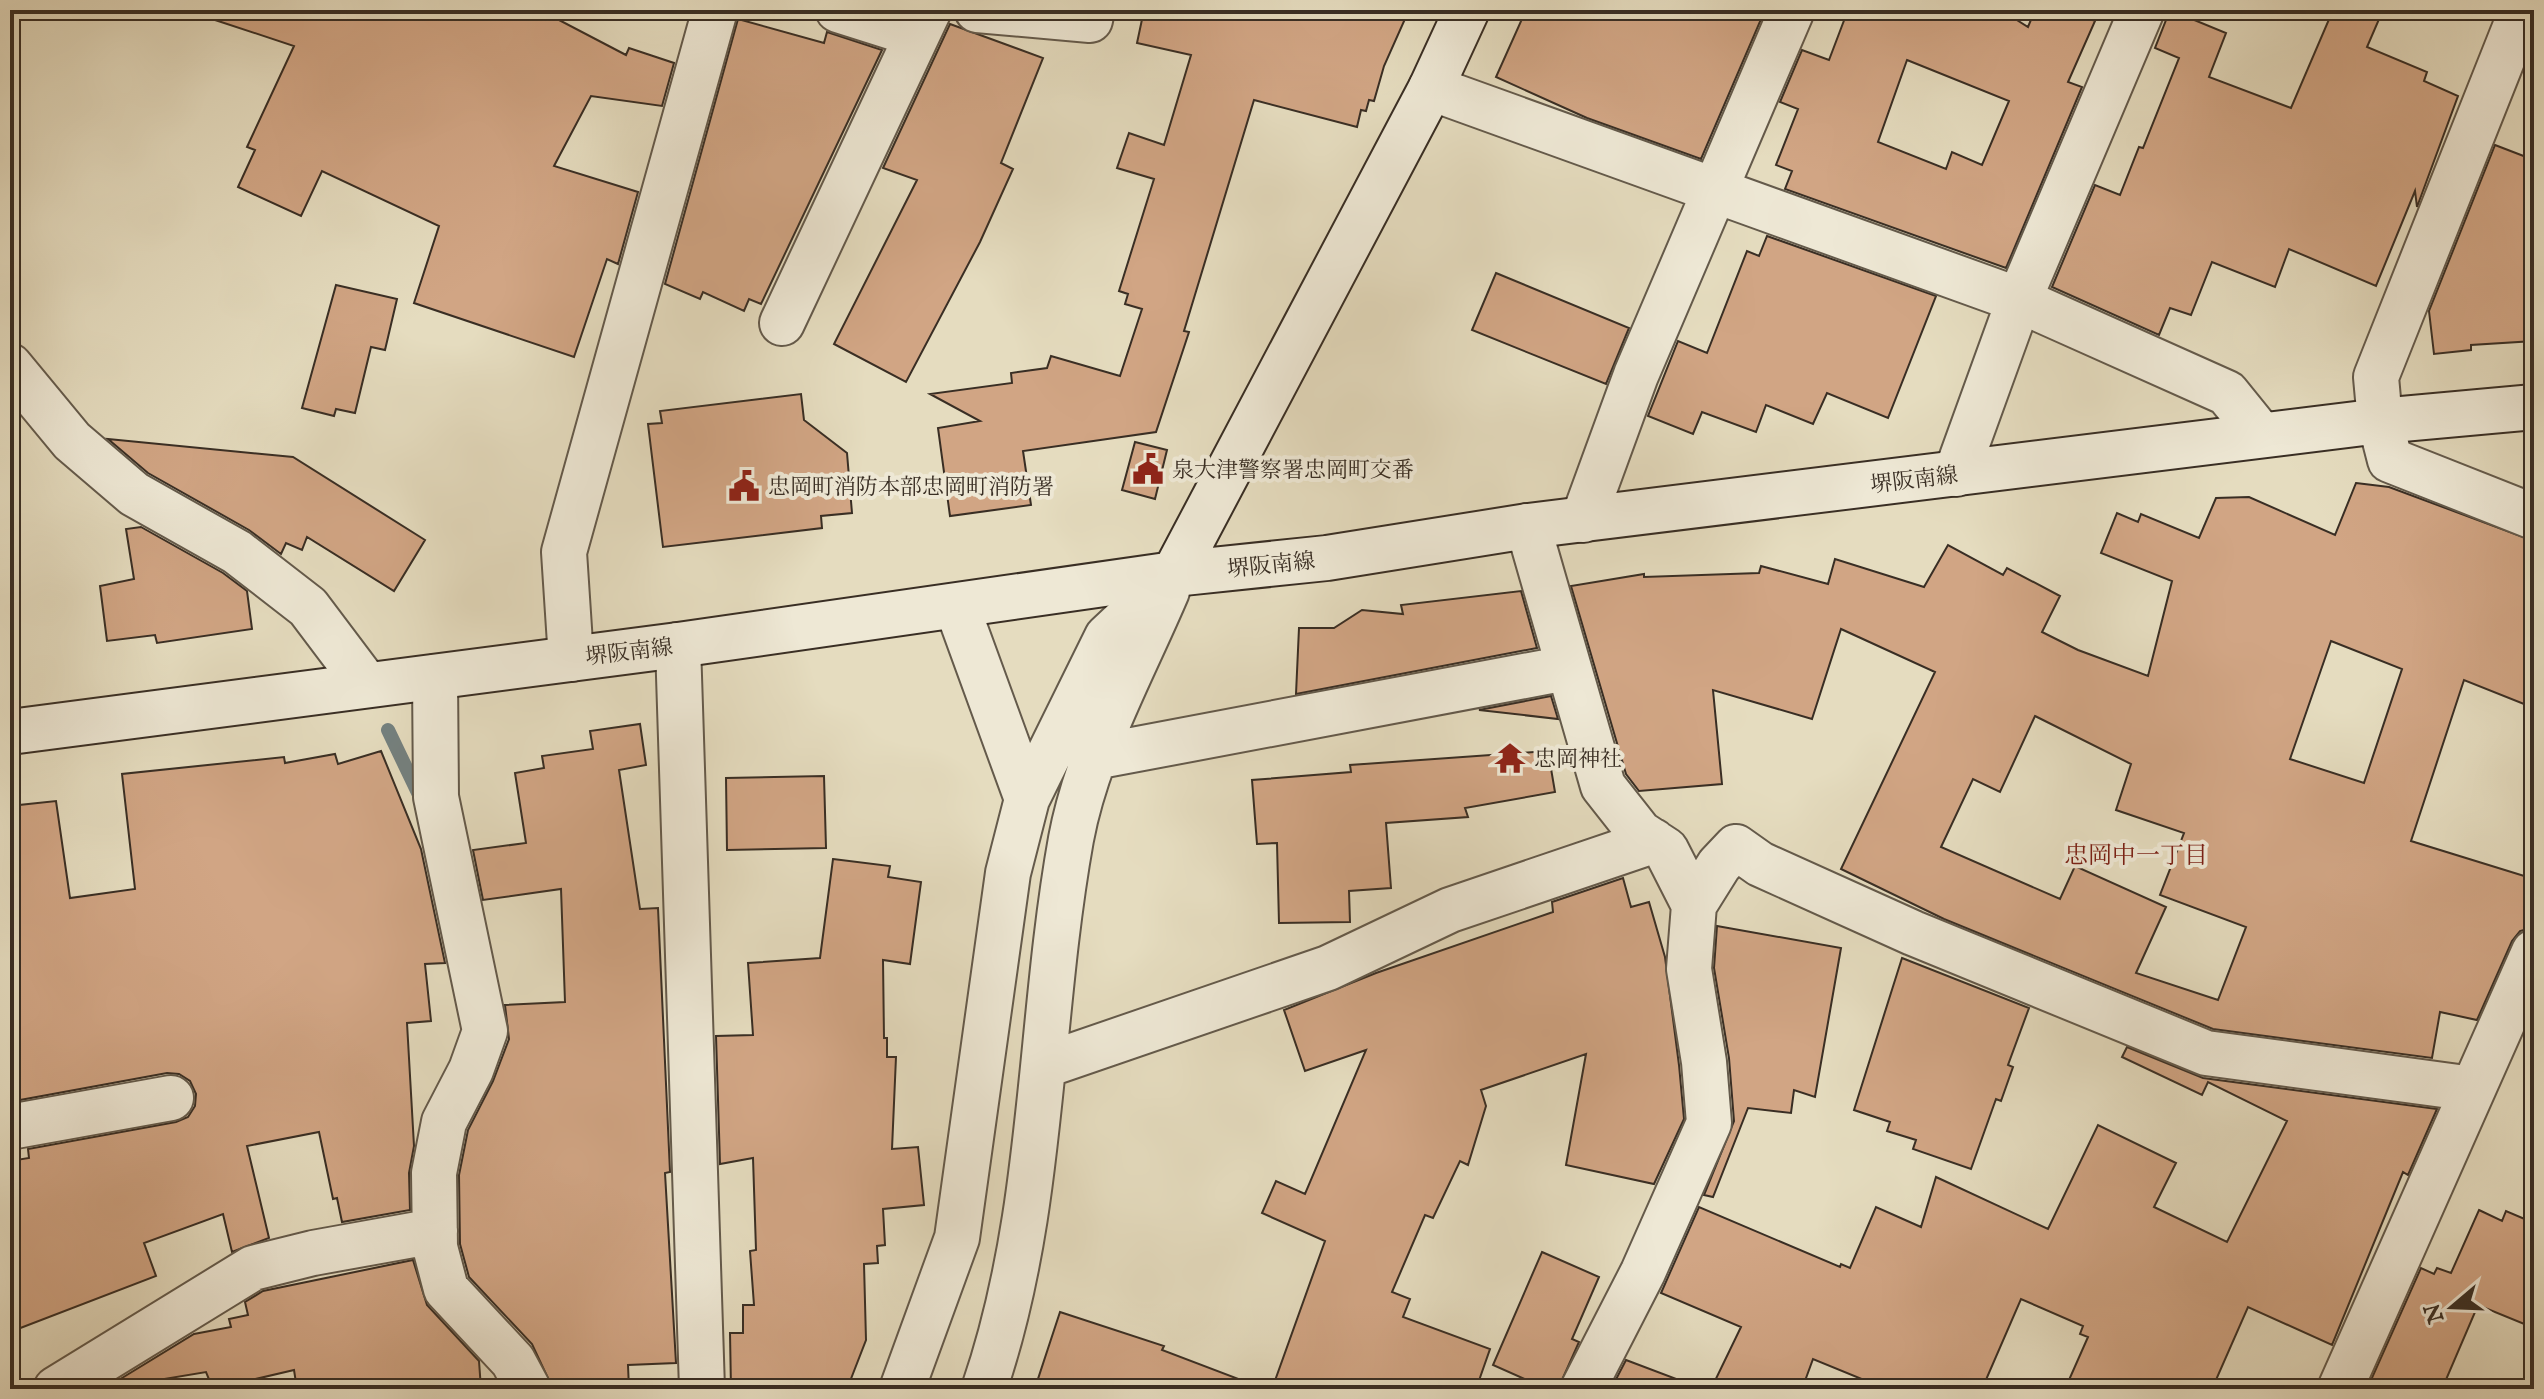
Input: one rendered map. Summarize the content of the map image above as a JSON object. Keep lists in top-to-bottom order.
{
  "streets": {
    "street": ["堺阪南線"]
  },
  "districts": ["忠岡中一丁目"],
  "places": {
    "public building": ["泉大津警察署忠岡町交番", "忠岡町消防本部忠岡町消防署"],
    "temple": ["忠岡神社"]
  },
  "north": "left"
}
